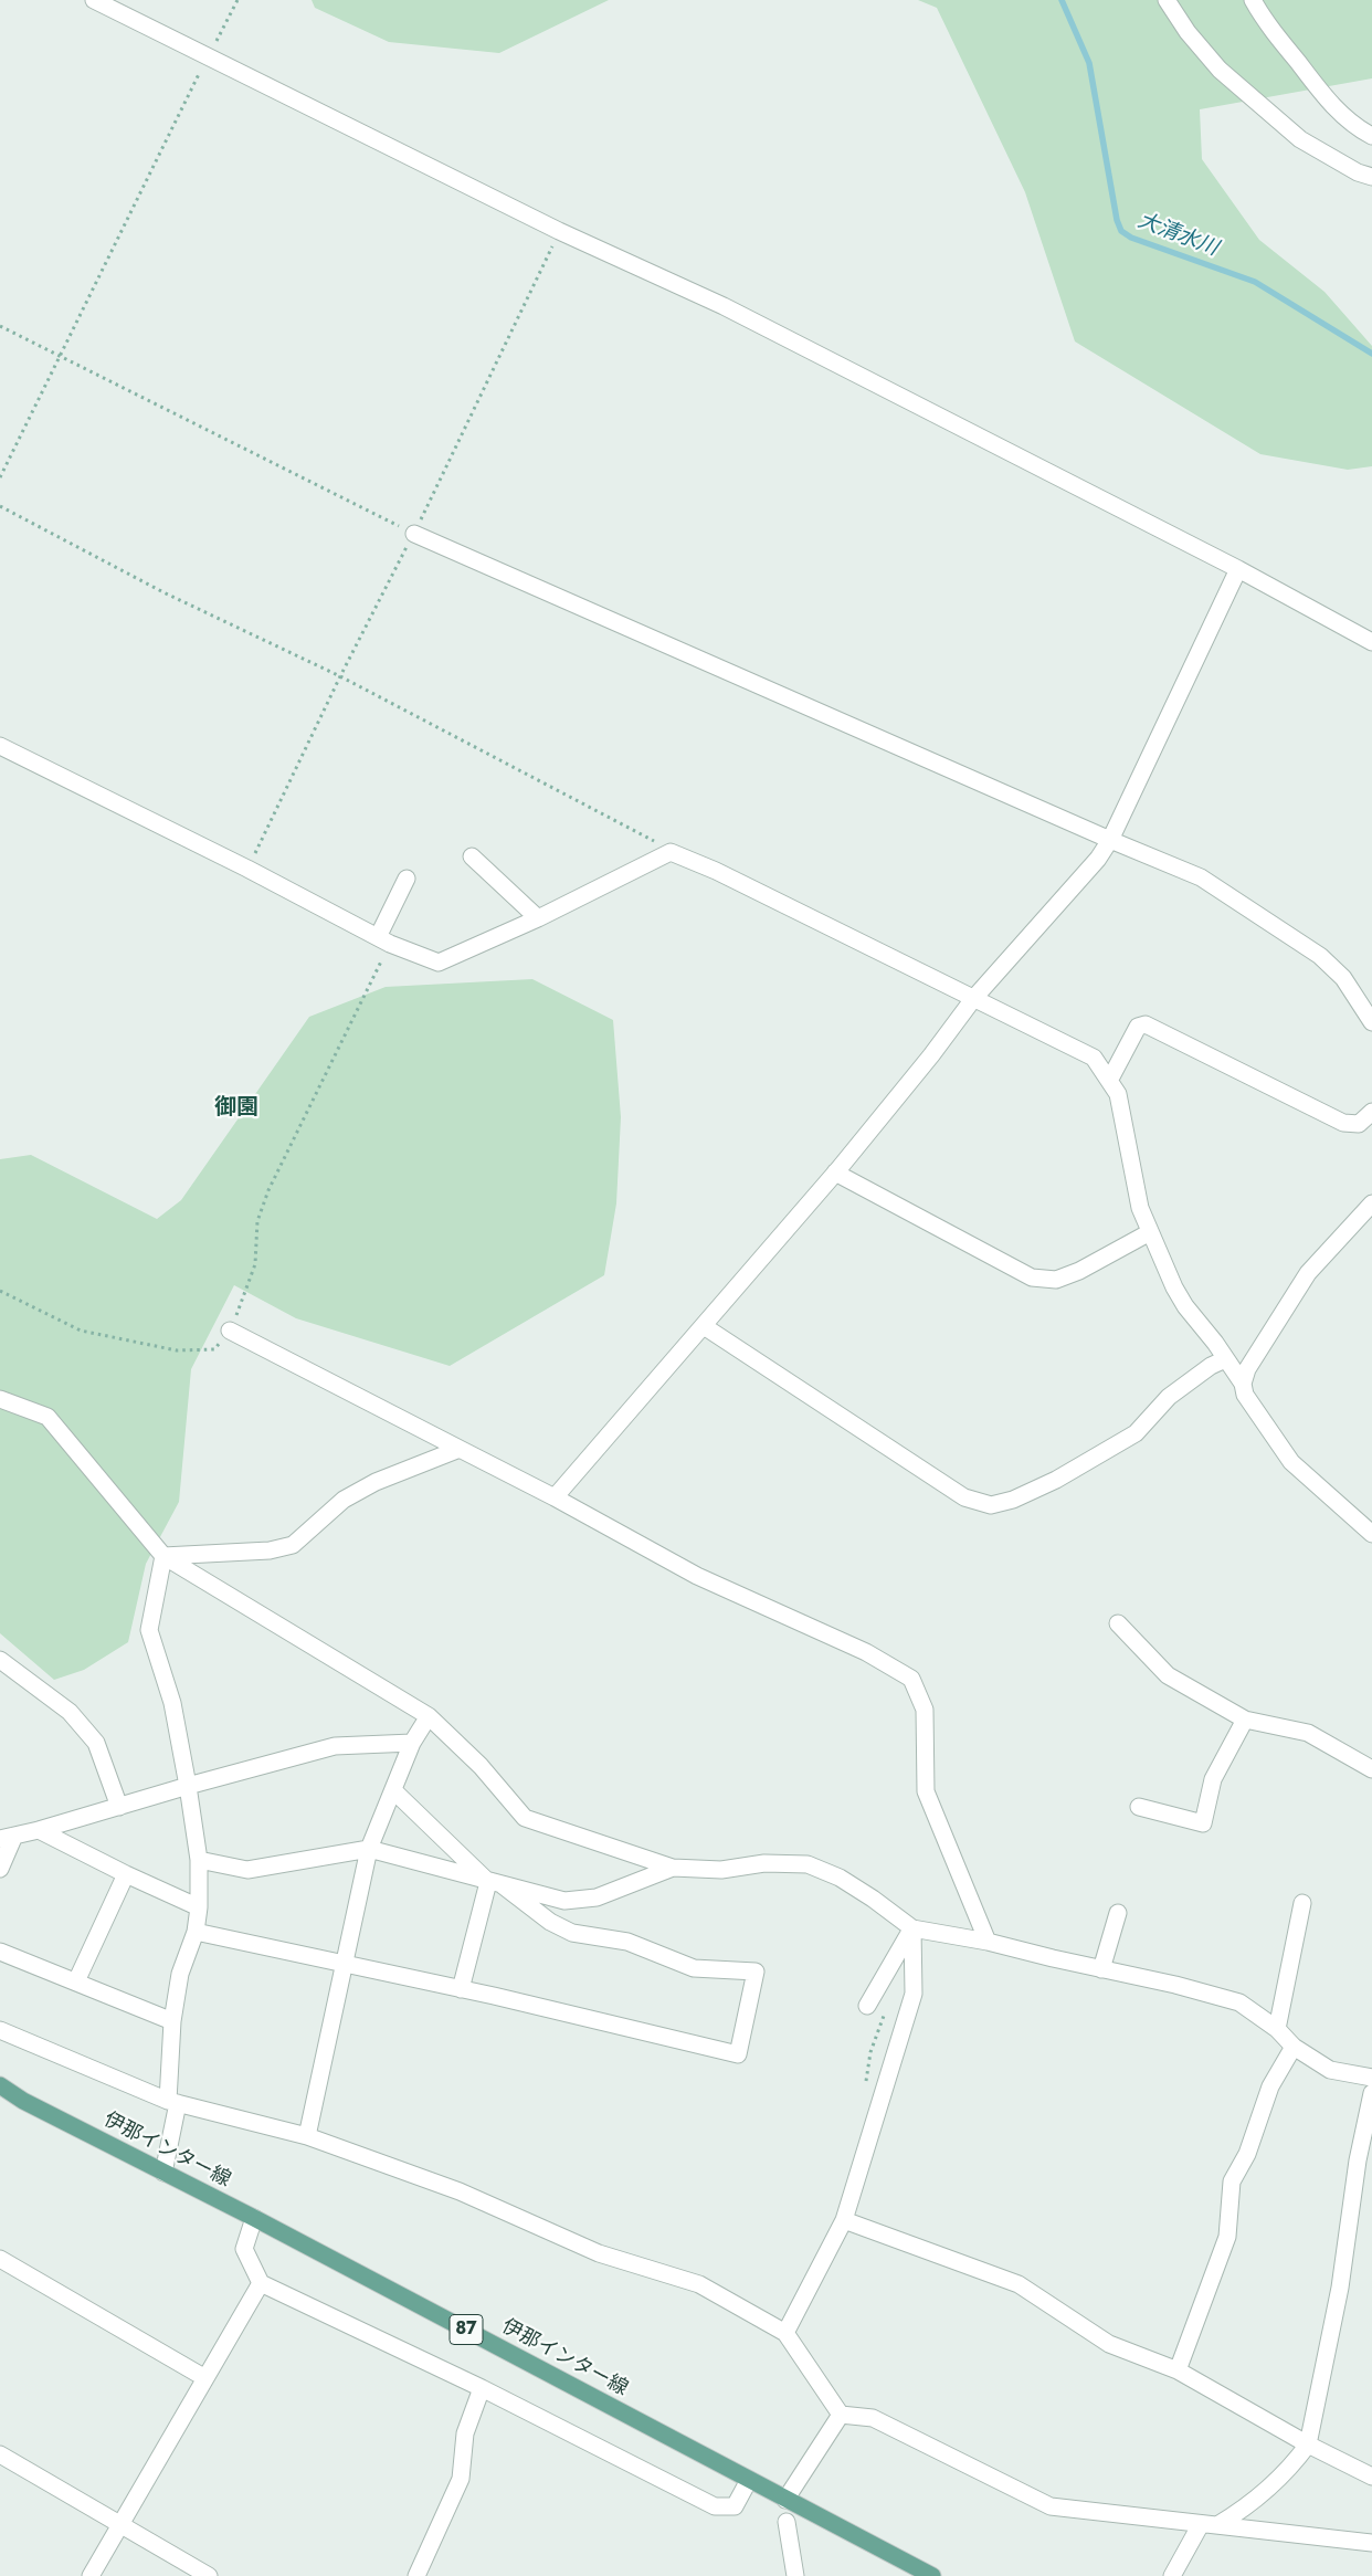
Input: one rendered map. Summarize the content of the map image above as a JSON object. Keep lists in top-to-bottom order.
{
  "streets": {
    "main road": ["伊那インター線", "87"]
  },
  "districts": ["御園"],
  "water": ["大清水川"]
}
